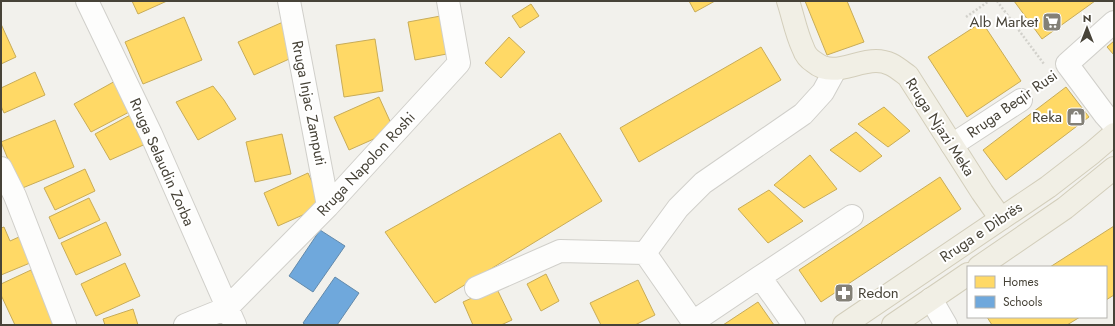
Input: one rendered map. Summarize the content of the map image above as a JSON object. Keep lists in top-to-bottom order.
{
  "streets": {
    "main road": ["Rruga Njazi Meka", "Rruga e Dibrës"],
    "street": [
      "Rruga Injac Zamputi",
      "Rruga Beqir Rusi",
      "Rruga Selaudin Zorba",
      "Rruga Napolon Roshi"
    ]
  },
  "crossings": [
    ["Rruga Injac Zamputi", "Rruga Napolon Roshi"],
    ["Rruga Beqir Rusi", "Rruga Njazi Meka"],
    ["Rruga Njazi Meka", "Rruga e Dibrës"],
    ["Rruga Selaudin Zorba", "Rruga Napolon Roshi"]
  ],
  "places": {
    "supermarket": ["Alb Market"],
    "shop": ["Reka"],
    "pharmacy": ["Redon"]
  },
  "legend": ["Homes", "Schools"],
  "north": "top"
}
